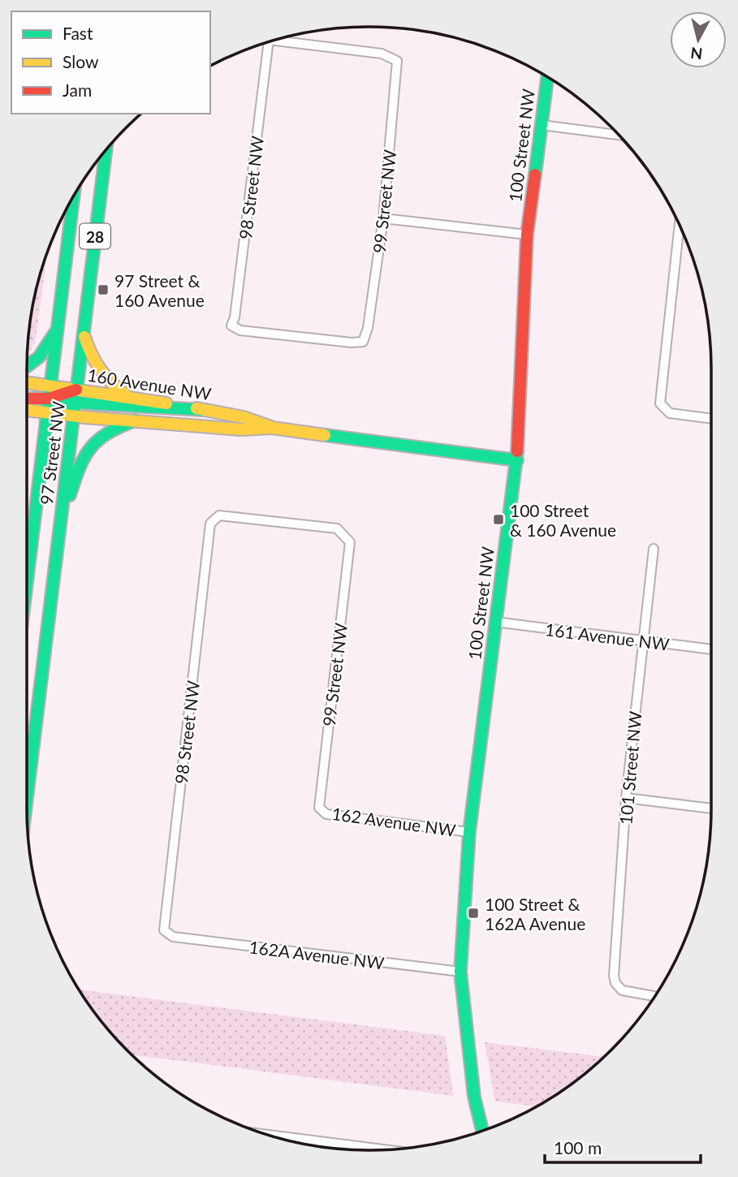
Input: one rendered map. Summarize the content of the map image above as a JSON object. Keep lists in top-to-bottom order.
{
  "streets": {
    "street": [
      "100 Street NW",
      "98 Street NW",
      "99 Street NW",
      "28",
      "160 Avenue NW",
      "97 Street NW",
      "161 Avenue NW",
      "101 Street NW",
      "162 Avenue NW",
      "162A Avenue NW"
    ]
  },
  "crossings": [
    ["100 Street NW", "160 Avenue NW"],
    ["100 Street NW", "161 Avenue NW"],
    ["100 Street NW", "162 Avenue NW"],
    ["100 Street NW", "162A Avenue NW"],
    ["98 Street NW", "99 Street NW"],
    ["98 Street NW", "162A Avenue NW"],
    ["99 Street NW", "162 Avenue NW"],
    ["160 Avenue NW", "97 Street NW"],
    ["161 Avenue NW", "101 Street NW"]
  ],
  "places": {
    "transit": ["97 Street & 160 Avenue", "100 Street & 160 Avenue", "100 Street & 162A Avenue"]
  },
  "legend": ["Fast", "Slow", "Jam"],
  "scale_bar": "100 m",
  "north": "bottom"
}
